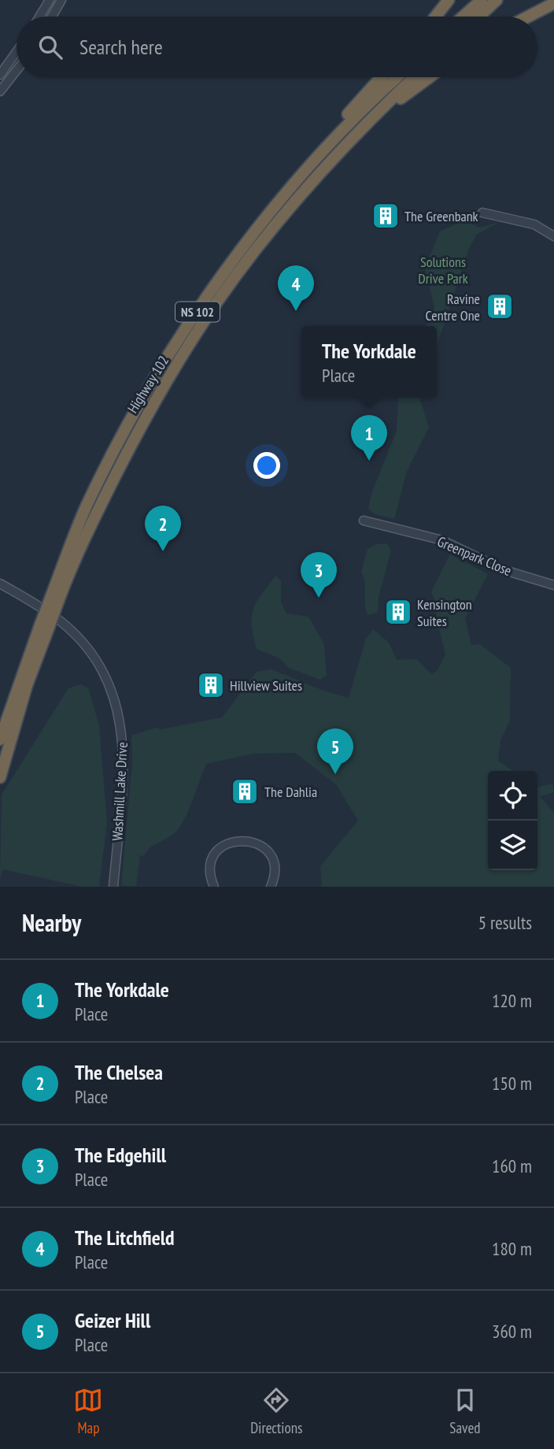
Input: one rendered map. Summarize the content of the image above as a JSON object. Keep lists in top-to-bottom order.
{
  "streets": {
    "highway": ["NS 102", "Highway 102"],
    "street": ["Greenpark Close", "Washmill Lake Drive"]
  },
  "parks": ["Solutions Drive Park"],
  "places": {
    "building": [
      "The Greenbank",
      "Ravine Centre One",
      "Kensington Suites",
      "Hillview Suites",
      "The Dahlia"
    ]
  },
  "page": {
    "search": "Search here",
    "pins": [
      "4",
      "1",
      "2",
      "3",
      "5"
    ],
    "popup": ["The Yorkdale", "Place"],
    "heading": ["Nearby", "5 results"],
    "list": [
      {
        "mark": "1",
        "name": "The Yorkdale",
        "note": "Place",
        "value": "120 m"
      },
      {
        "mark": "2",
        "name": "The Chelsea",
        "note": "Place",
        "value": "150 m"
      },
      {
        "mark": "3",
        "name": "The Edgehill",
        "note": "Place",
        "value": "160 m"
      },
      {
        "mark": "4",
        "name": "The Litchfield",
        "note": "Place",
        "value": "180 m"
      },
      {
        "mark": "5",
        "name": "Geizer Hill",
        "note": "Place",
        "value": "360 m"
      }
    ],
    "nav": ["Map", "Directions", "Saved"]
  }
}
